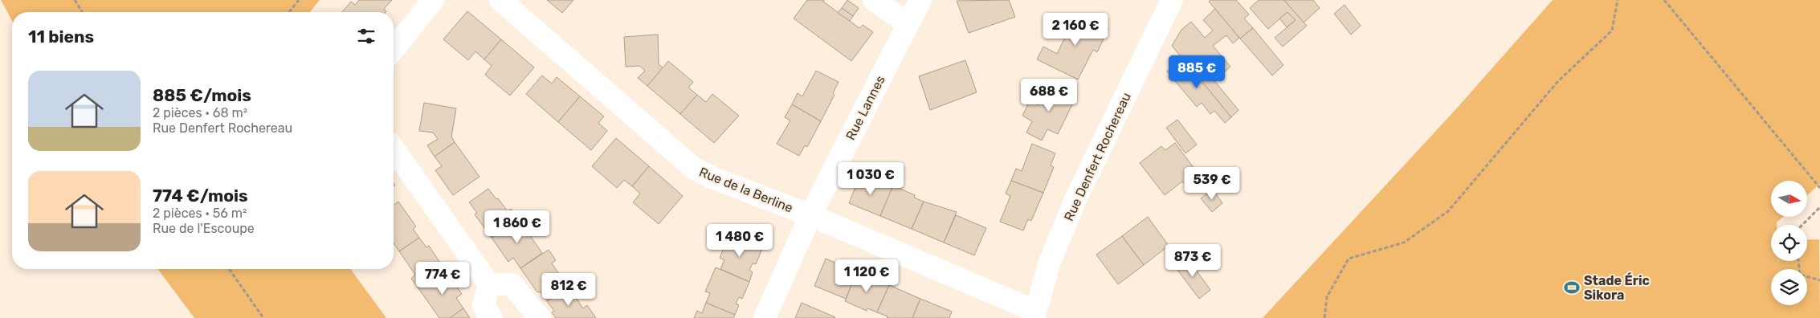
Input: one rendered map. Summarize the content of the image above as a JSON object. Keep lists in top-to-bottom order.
{
  "streets": {
    "street": ["Rue Lannes", "Rue Denfert Rochereau", "Rue de la Berline"]
  },
  "crossings": [
    ["Rue Lannes", "Rue de la Berline"],
    ["Rue Denfert Rochereau", "Rue de la Berline"]
  ],
  "places": {
    "sports": ["Stade Éric Sikora"]
  },
  "north": "right",
  "page": {
    "heading": "11 biens",
    "price": [
      "2 160 €",
      "885 €",
      "688 €",
      "1 030 €",
      "539 €",
      "1 860 €",
      "1 480 €",
      "873 €",
      "1 120 €",
      "774 €",
      "812 €"
    ],
    "list": [
      {
        "name": "885 €/mois",
        "note": "2 pièces · 68 m² · Rue Denfert Rochereau"
      },
      {
        "name": "774 €/mois",
        "note": "2 pièces · 56 m² · Rue de l'Escoupe"
      }
    ]
  }
}
